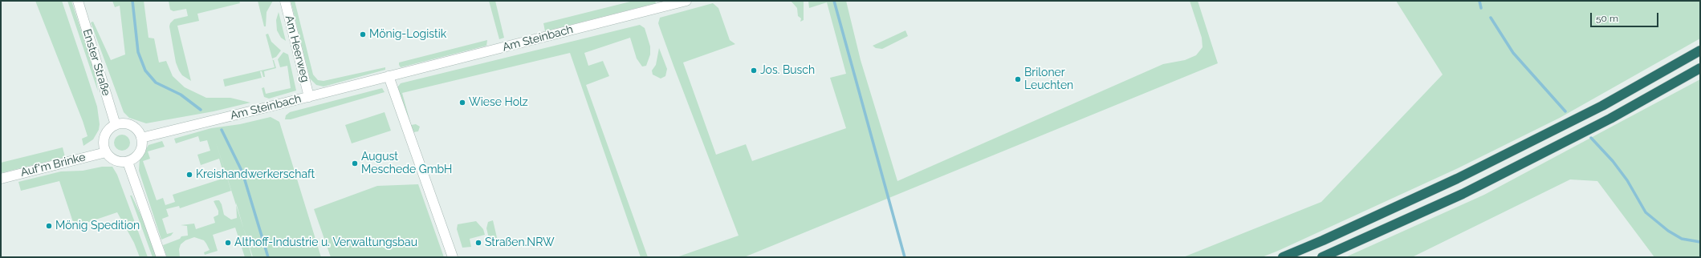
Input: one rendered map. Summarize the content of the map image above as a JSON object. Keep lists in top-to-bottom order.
{
  "streets": {
    "street": [
      "Am Steinbach",
      "Am Heerweg",
      "Enster Straße",
      "Auf'm Brinke"
    ]
  },
  "crossings": [
    ["Am Steinbach", "Am Heerweg"],
    ["Am Steinbach", "Enster Straße"],
    ["Am Steinbach", "Auf'm Brinke"],
    ["Enster Straße", "Auf'm Brinke"]
  ],
  "places": [
    "Mönig-Logistik",
    "Jos. Busch",
    "Briloner Leuchten",
    "Wiese Holz",
    "August Meschede GmbH",
    "Kreishandwerkerschaft",
    "Mönig Spedition",
    "Althoff-Industrie u. Verwaltungsbau",
    "Straßen.NRW"
  ],
  "scale_bar": "50 m"
}
